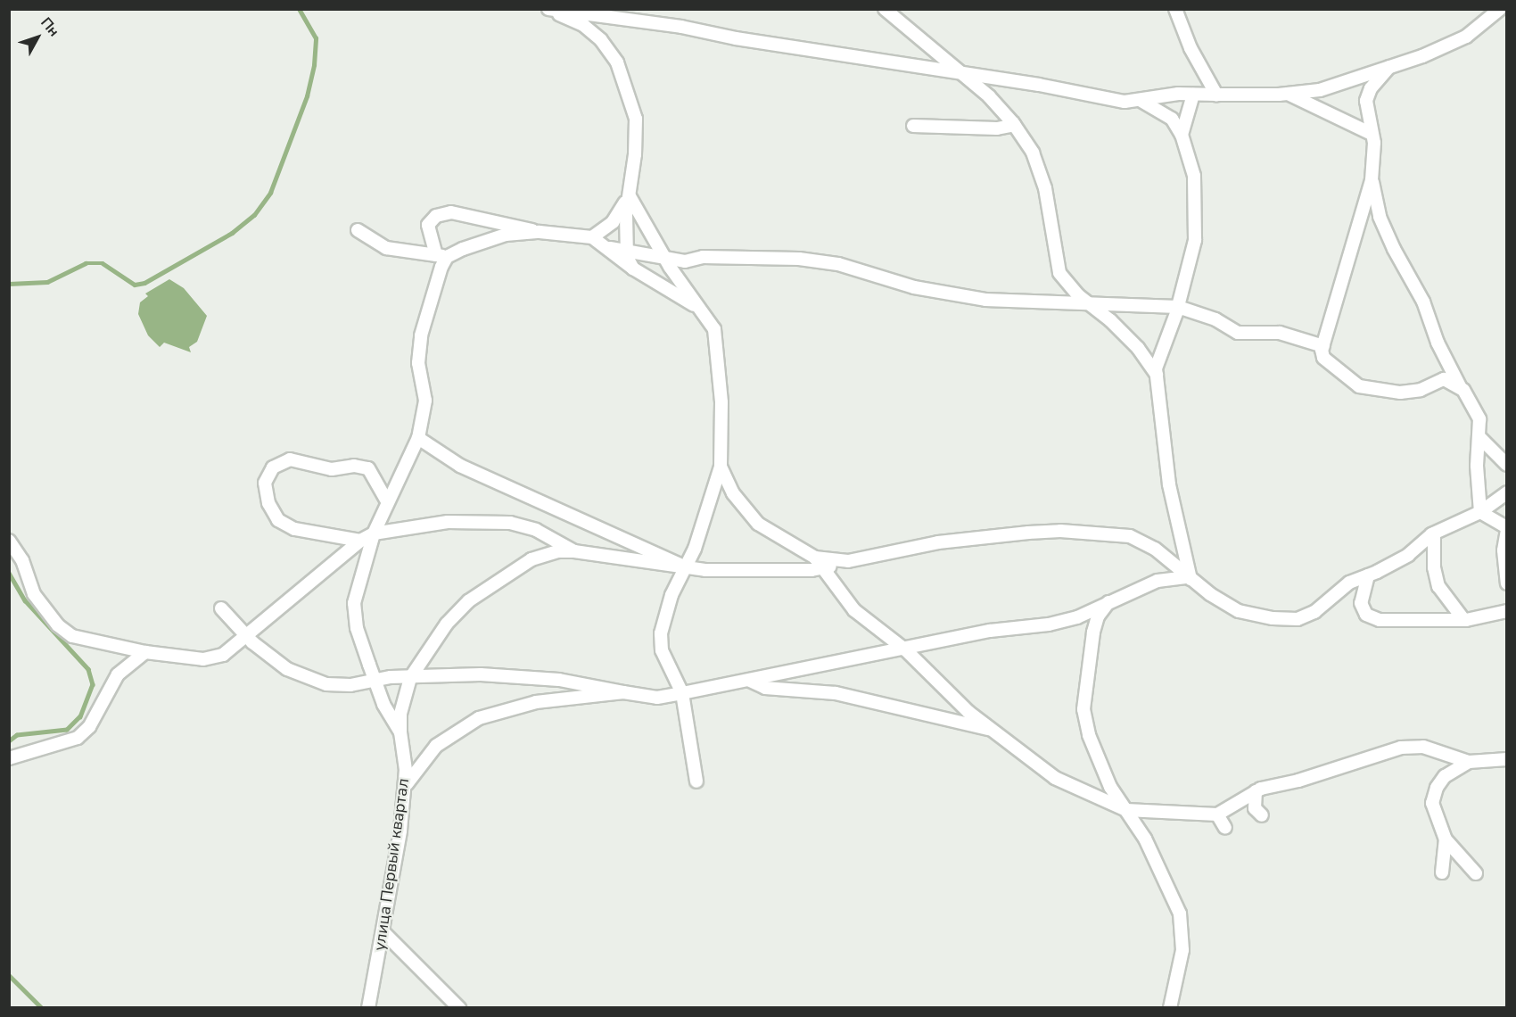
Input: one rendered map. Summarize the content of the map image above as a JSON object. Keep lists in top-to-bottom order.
{
  "streets": {
    "street": ["улица Первый квартал"]
  },
  "north": "top right"
}
